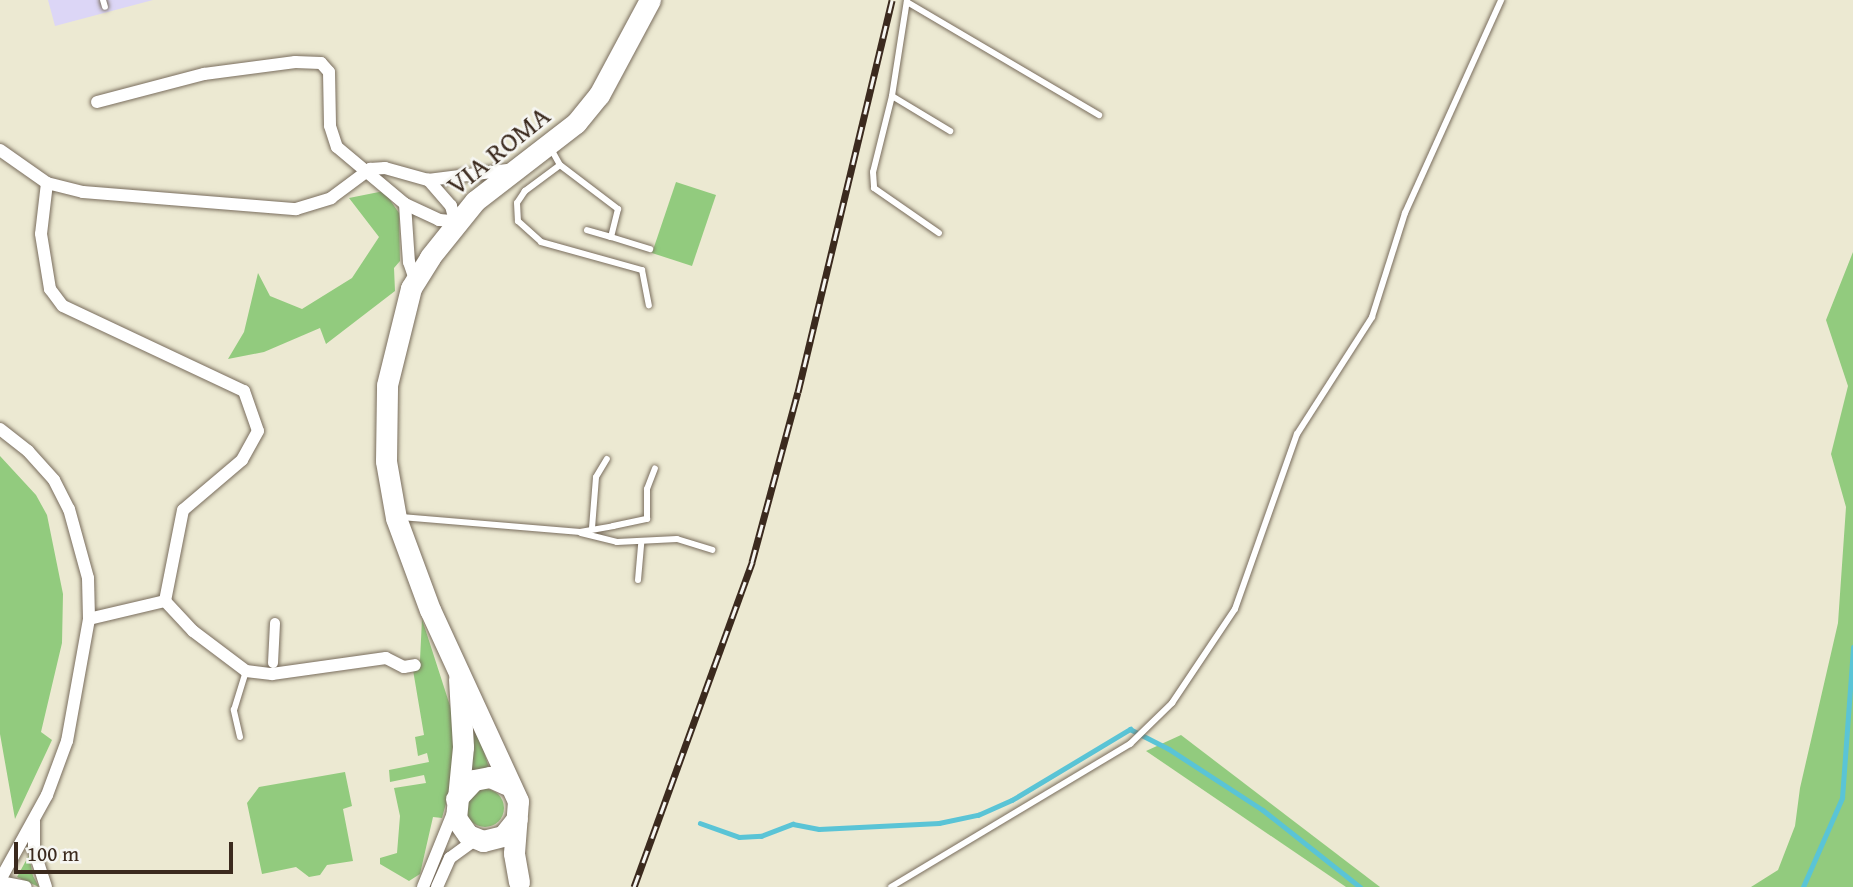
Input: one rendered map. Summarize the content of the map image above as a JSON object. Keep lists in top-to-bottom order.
{
  "streets": {
    "main road": ["VIA ROMA"]
  },
  "scale_bar": "100 m"
}
